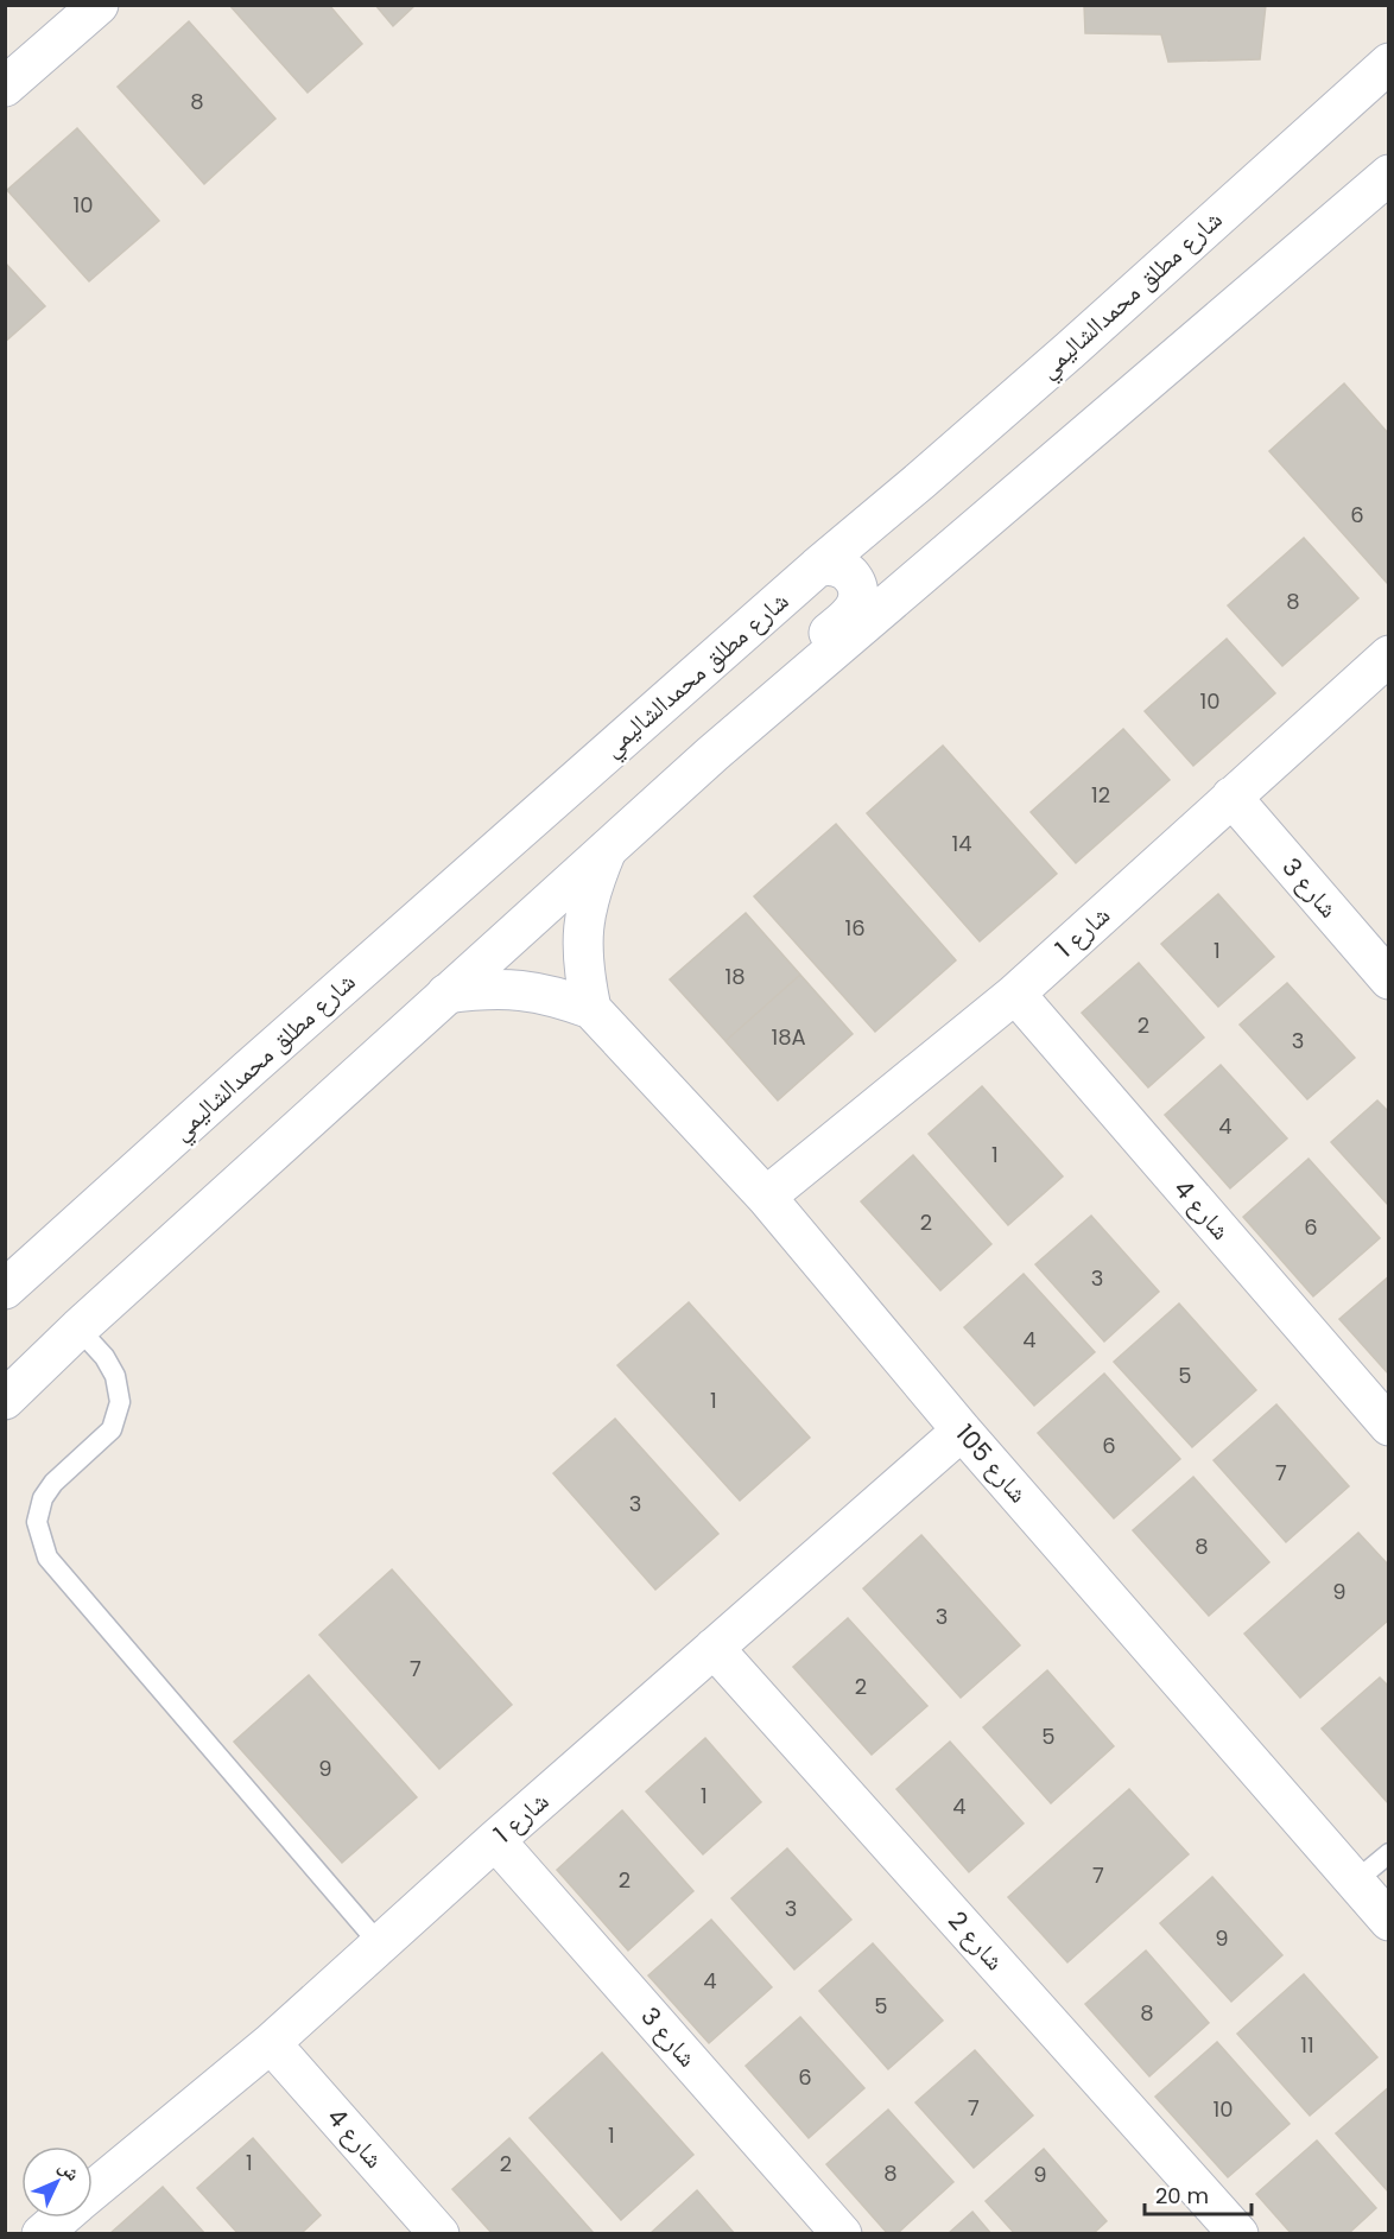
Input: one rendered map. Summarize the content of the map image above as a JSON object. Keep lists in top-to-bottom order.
{
  "streets": {
    "street": [
      "شارع مطلق محمدالشاليمي",
      "شارع 3",
      "شارع 1",
      "شارع 4",
      "شارع 105",
      "شارع 2"
    ]
  },
  "crossings": [
    ["شارع 3", "شارع 1"],
    ["شارع 1", "شارع 4"],
    ["شارع 1", "شارع 105"],
    ["شارع 1", "شارع 2"]
  ],
  "house_numbers": [
    "8",
    "10",
    "6",
    "8",
    "10",
    "12",
    "14",
    "16",
    "1",
    "18",
    "2",
    "18A",
    "3",
    "4",
    "1",
    "2",
    "6",
    "3",
    "4",
    "5",
    "1",
    "6",
    "7",
    "3",
    "8",
    "9",
    "3",
    "7",
    "2",
    "5",
    "9",
    "1",
    "4",
    "7",
    "2",
    "3",
    "9",
    "4",
    "5",
    "8",
    "11",
    "6",
    "7",
    "10",
    "1",
    "1",
    "2",
    "8",
    "9"
  ],
  "scale_bar": "20 m",
  "north": "top right"
}
